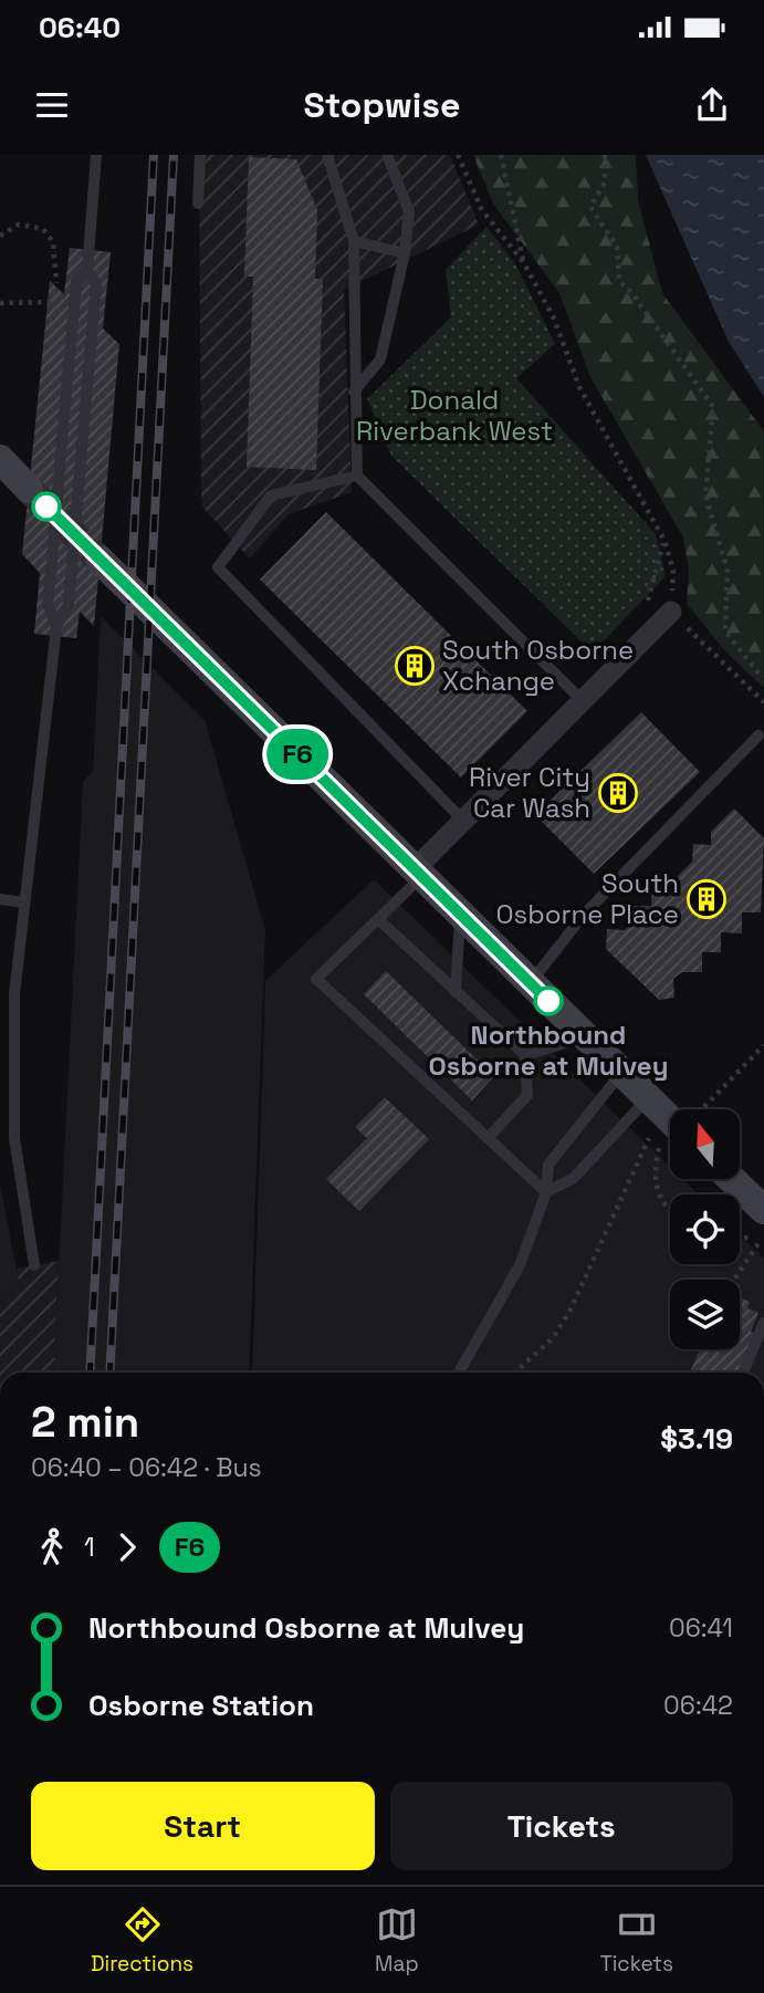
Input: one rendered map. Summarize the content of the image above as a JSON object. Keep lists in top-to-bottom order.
{
  "parks": ["Donald Riverbank West"],
  "places": {
    "building": ["South Osborne Xchange", "River City Car Wash", "South Osborne Place"],
    "other": ["Northbound Osborne at Mulvey"]
  },
  "lines": ["bus line F6"],
  "north": "top",
  "page": {
    "status": "06:40",
    "header": "Stopwise",
    "on_map": "F6",
    "heading": ["2 min", "06:40 – 06:42 · Bus", "$3.19"],
    "legs": ["1", "F6"],
    "list": [
      {
        "name": "Northbound Osborne at Mulvey",
        "value": "06:41"
      },
      {
        "name": "Osborne Station",
        "value": "06:42"
      }
    ],
    "buttons": ["Start", "Tickets"],
    "tabs": ["Directions", "Map", "Tickets"]
  }
}
